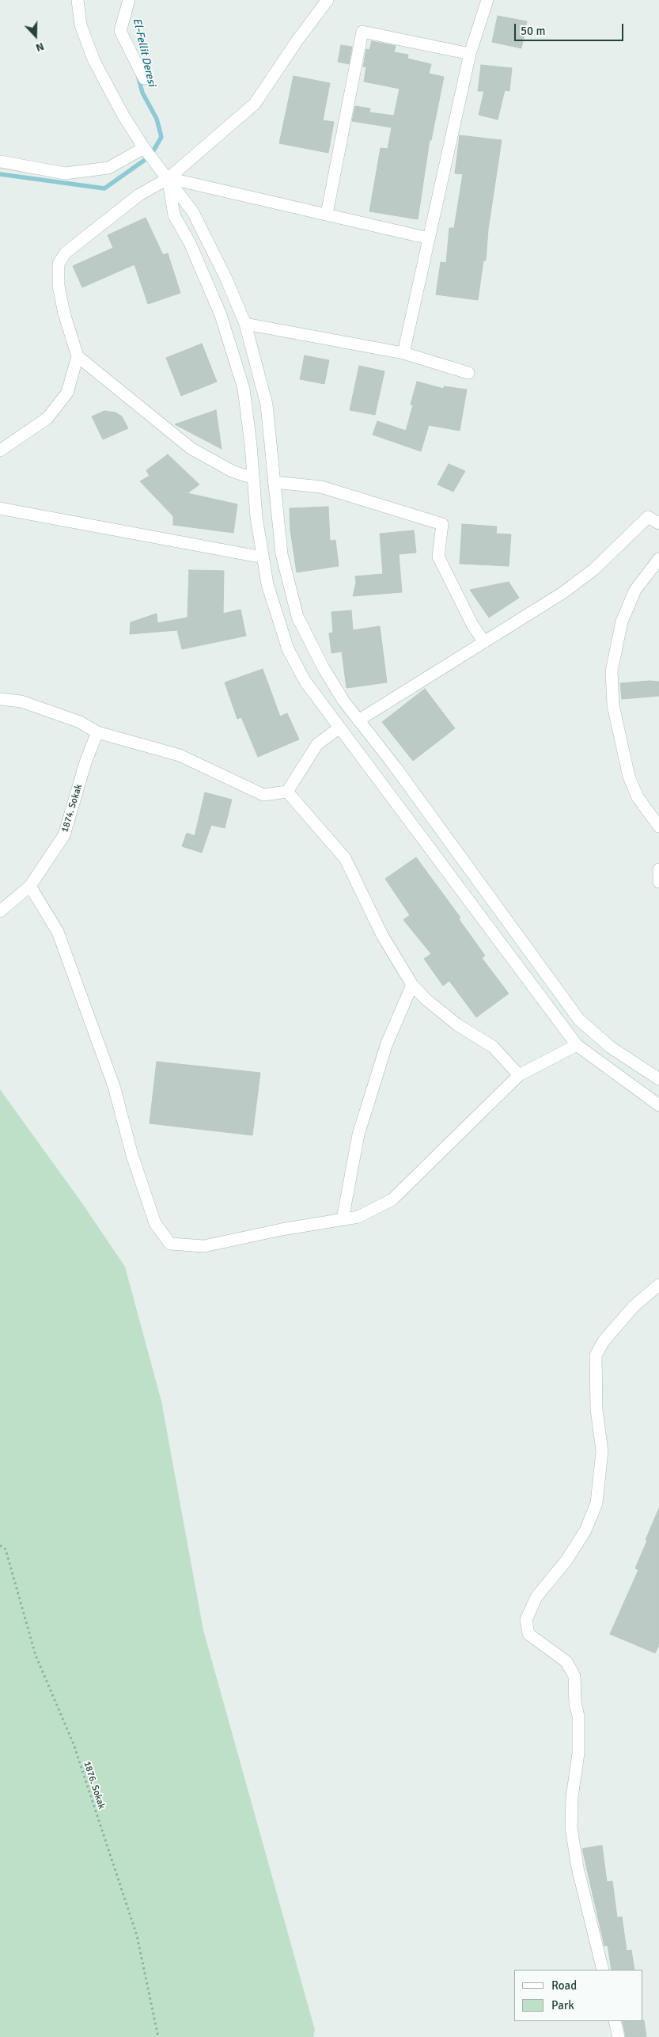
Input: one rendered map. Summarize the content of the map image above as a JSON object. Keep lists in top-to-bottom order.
{
  "streets": {
    "street": ["1874. Sokak"],
    "path": ["1876. Sokak"]
  },
  "water": ["El-Fellit Deresi"],
  "legend": ["Road", "Park"],
  "scale_bar": "50 m",
  "north": "bottom"
}
